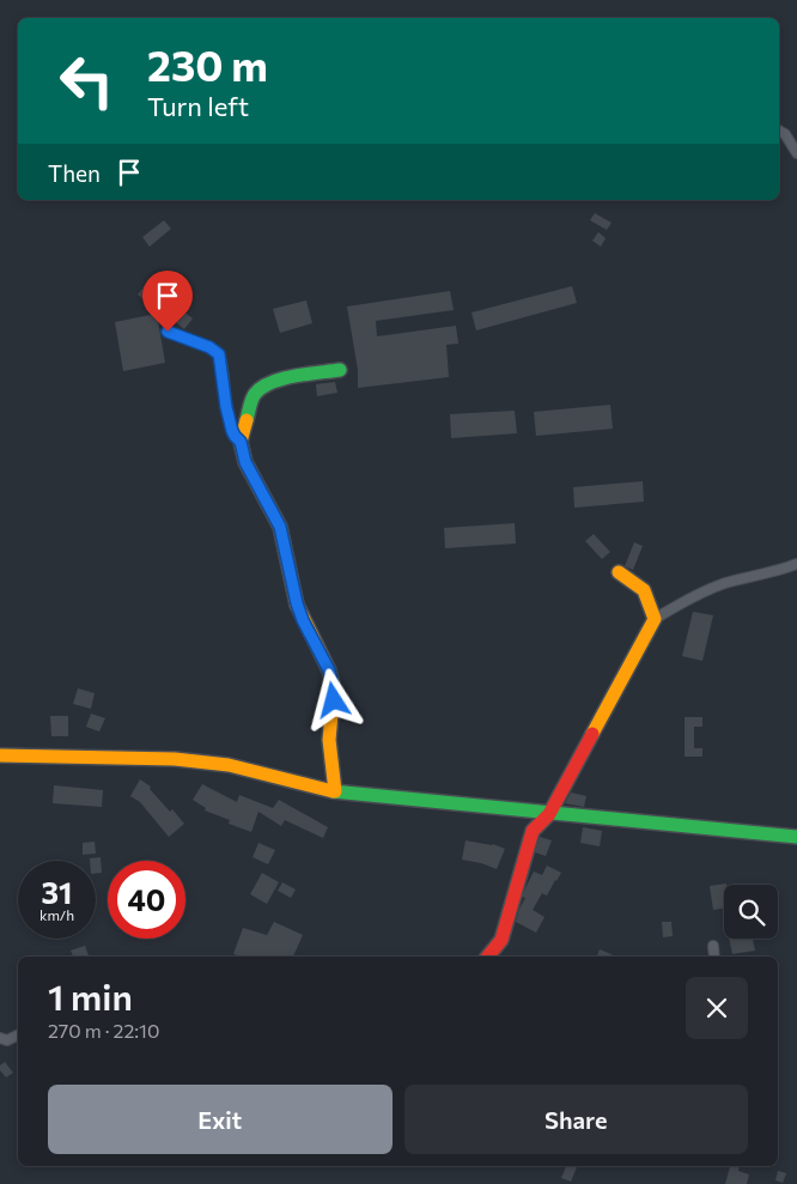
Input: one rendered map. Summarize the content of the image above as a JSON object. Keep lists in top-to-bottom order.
{
  "page": {
    "turn": ["230 m", "Turn left"],
    "then": "Then",
    "speed": "31 km/h",
    "limit": "40",
    "heading": ["1 min", "270 m · 22:10"],
    "buttons": ["Exit", "Share"]
  }
}
